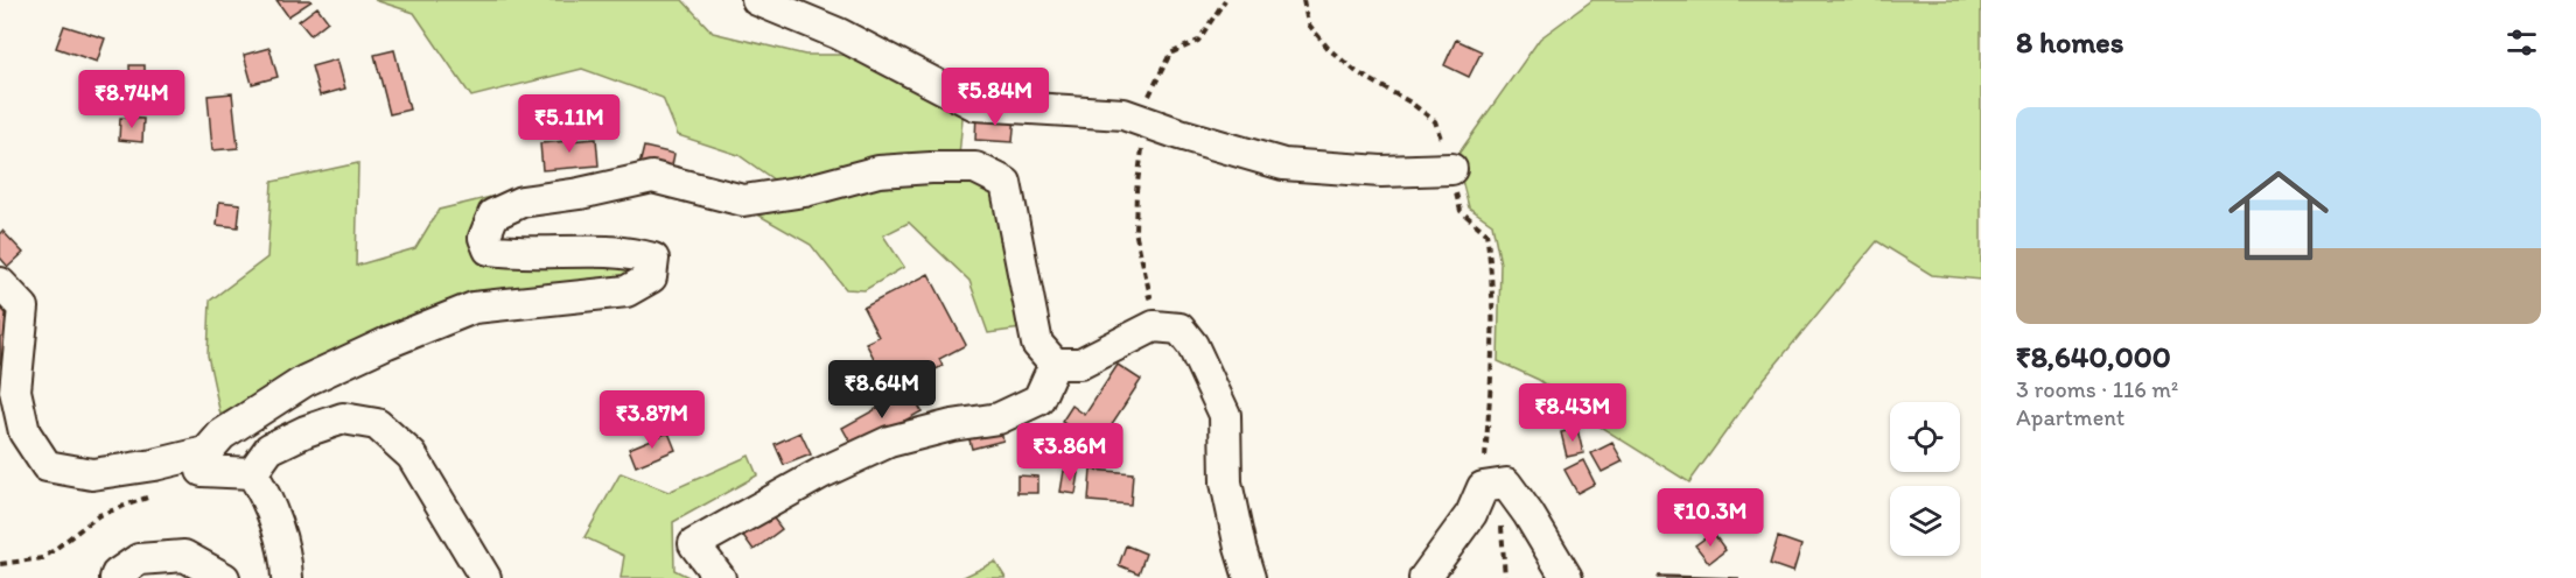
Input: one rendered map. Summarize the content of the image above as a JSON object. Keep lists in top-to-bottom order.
{
  "page": {
    "heading": "8 homes",
    "price": [
      "₹5.84M",
      "₹8.74M",
      "₹5.11M",
      "₹8.64M",
      "₹8.43M",
      "₹3.87M",
      "₹3.86M",
      "₹10.3M"
    ],
    "list": [
      {
        "name": "₹8,640,000",
        "note": "3 rooms · 116 m² · Apartment"
      }
    ]
  }
}
